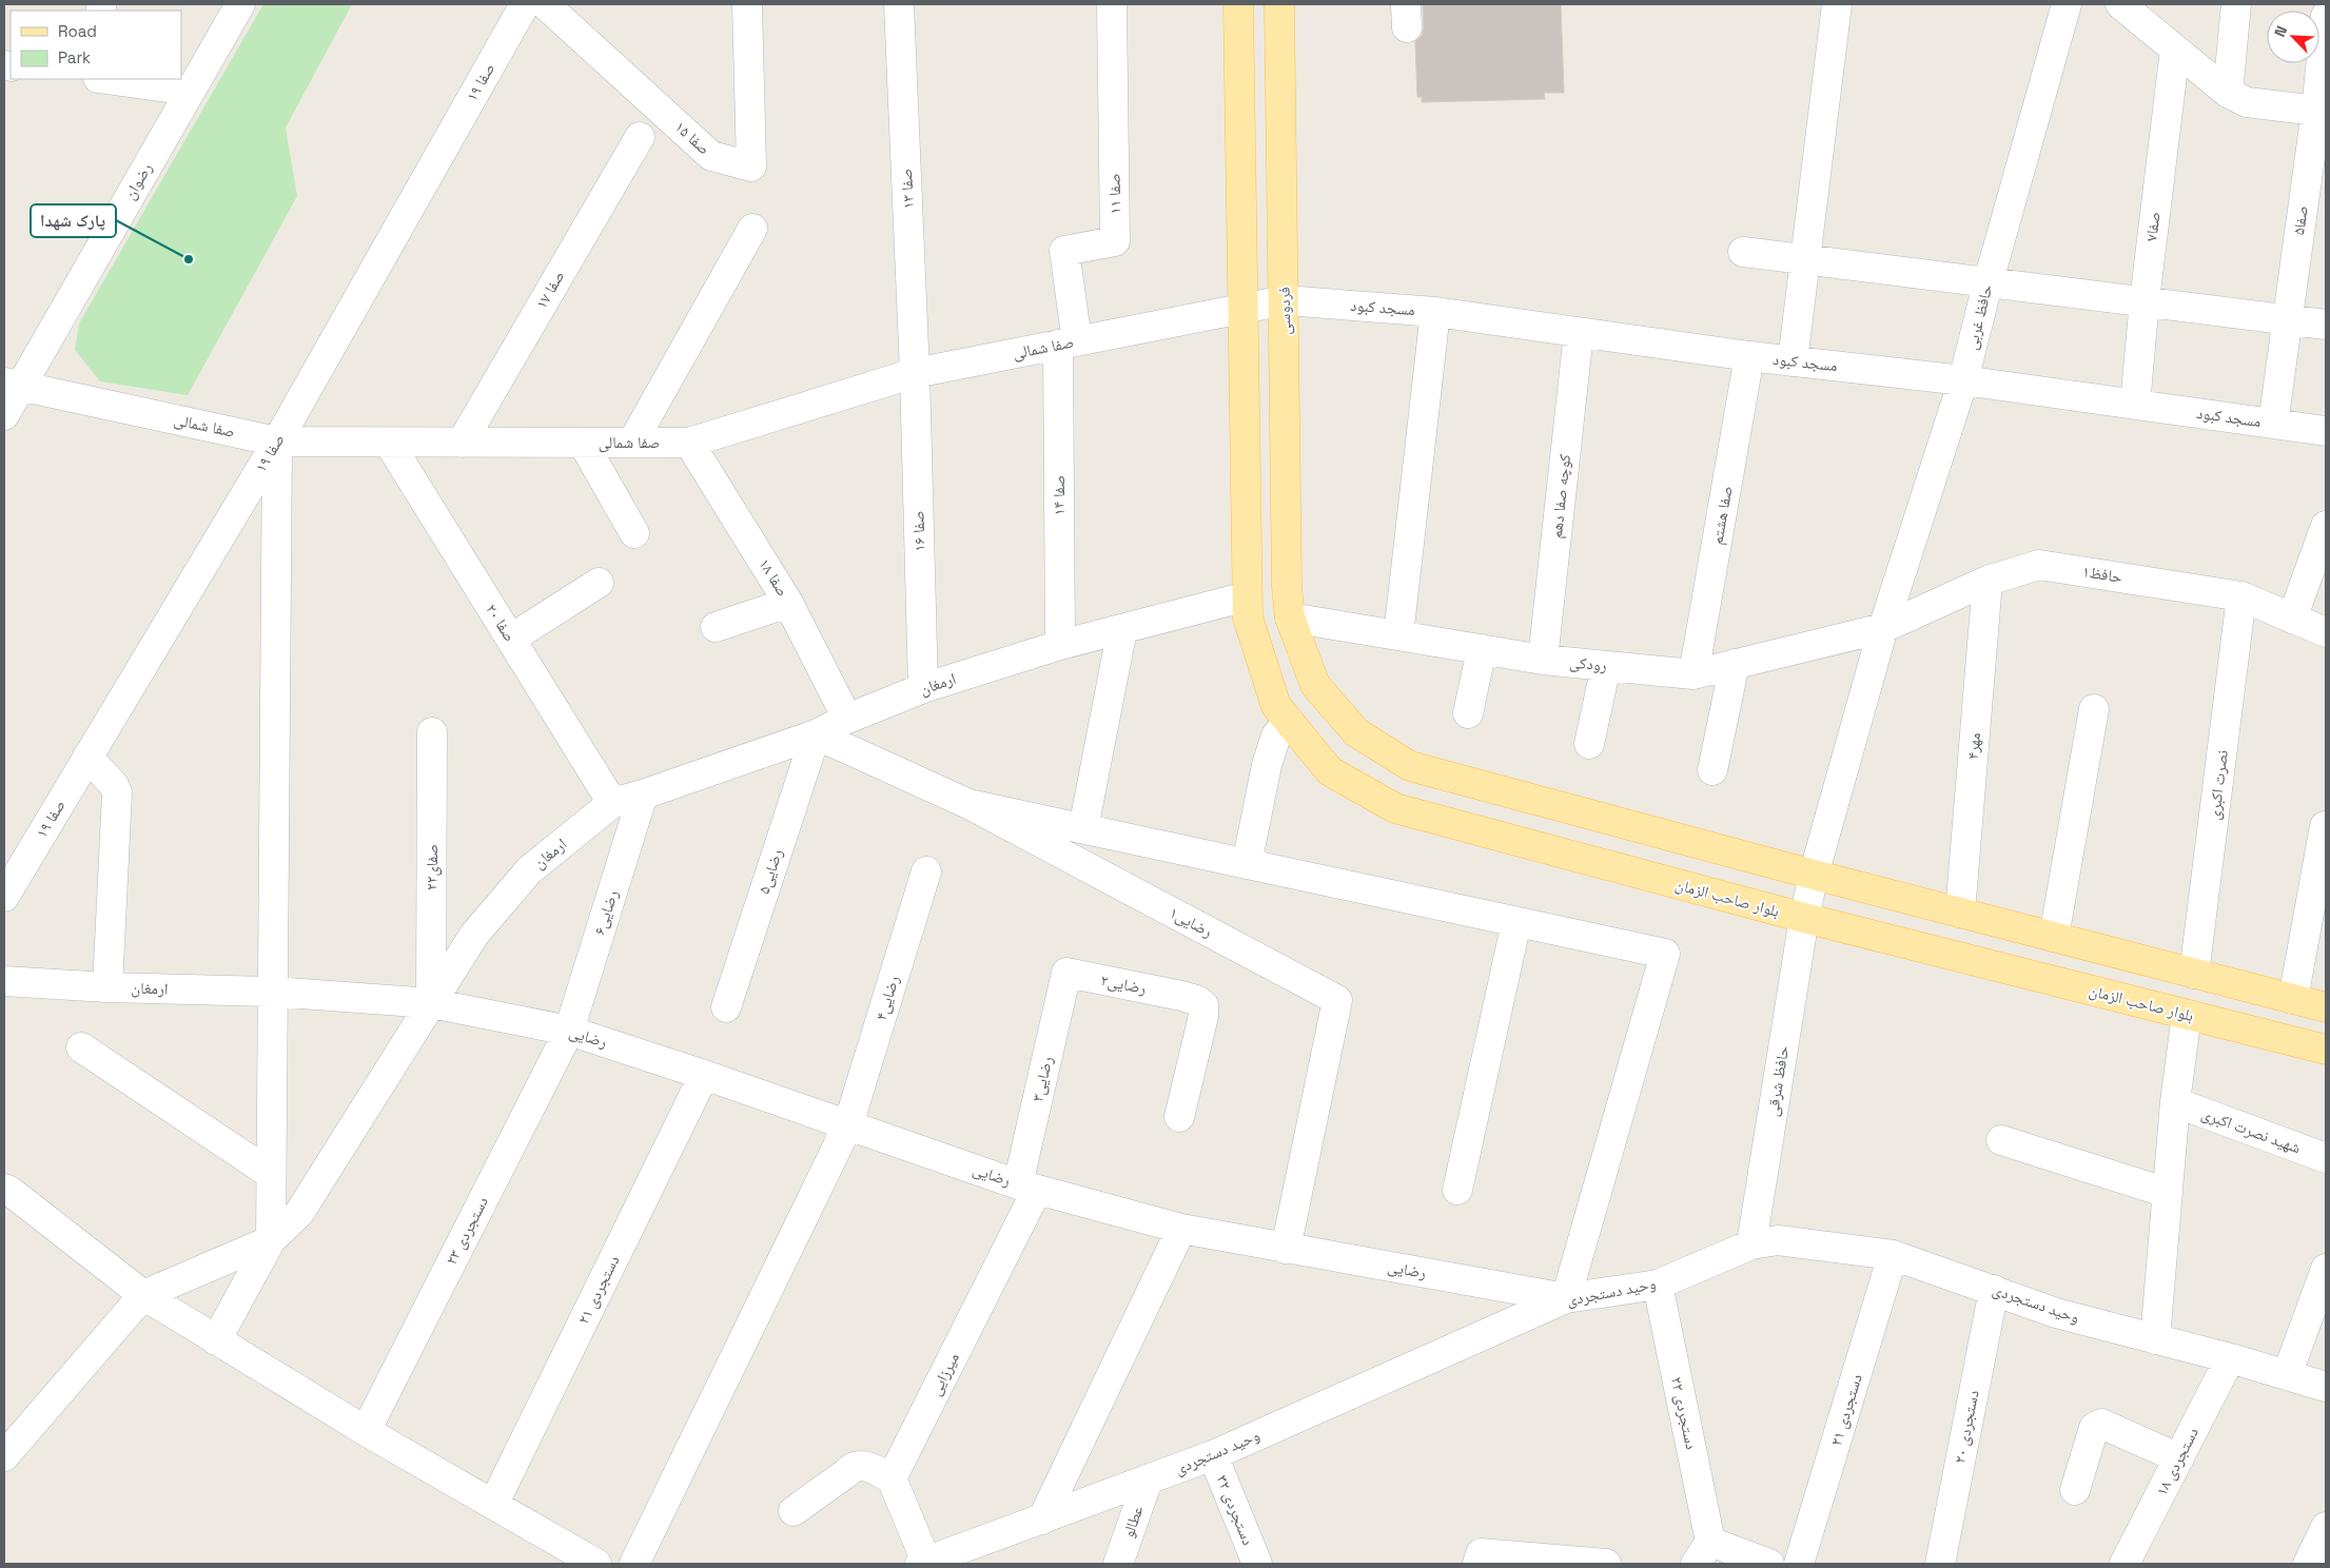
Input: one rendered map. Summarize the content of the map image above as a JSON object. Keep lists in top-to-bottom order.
{
  "streets": {
    "main road": ["فردوسی", "بلوار صاحب الزمان"],
    "street": [
      "صفا ۱۹",
      "صفا ۱۵",
      "رضوان",
      "صفا ۱۳",
      "صفا ۱۱",
      "صفا۵",
      "صفا۷",
      "صفا ۱۷",
      "مسجد کبود",
      "حافظ غربی",
      "صفا شمالی",
      "صفا ۱۴",
      "کوچه صفا دهم",
      "صفا هشتم",
      "صفا ۱۶",
      "حافظ۱",
      "صفا ۱۸",
      "صفا ۲۰",
      "رودکی",
      "ارمغان",
      "مهر۴",
      "نصرت اکبری",
      "صفای۲۲",
      "رضایی۵",
      "رضایی۶",
      "رضایی۱",
      "رضایی۲",
      "رضایی۴",
      "رضایی",
      "رضایی۳",
      "حافظ شرقی",
      "شهید نصرت اکبری",
      "دستجردی ۲۳",
      "دستجردی ۲۱",
      "وحید دستجردی",
      "میرزایی",
      "دستجردی ۲۲",
      "دستجردی ۲۰",
      "دستجردی ۱۸",
      "دستجردی ۳۲",
      "عطالو"
    ]
  },
  "crossings": [
    ["صفا ۱۹", "صفا شمالی"],
    ["رضوان", "صفا شمالی"],
    ["صفا ۱۳", "صفا شمالی"],
    ["صفا ۱۳", "صفا ۱۶"],
    ["صفا ۱۱", "صفا شمالی"],
    ["صفا ۱۱", "صفا ۱۴"],
    ["صفا۵", "مسجد کبود"],
    ["صفا۷", "مسجد کبود"],
    ["صفا ۱۷", "صفا شمالی"],
    ["مسجد کبود", "فردوسی"],
    ["مسجد کبود", "حافظ غربی"],
    ["مسجد کبود", "صفا شمالی"],
    ["مسجد کبود", "کوچه صفا دهم"],
    ["مسجد کبود", "صفا هشتم"],
    ["فردوسی", "رودکی"],
    ["حافظ غربی", "حافظ۱"],
    ["حافظ غربی", "رودکی"],
    ["صفا شمالی", "صفا ۱۴"],
    ["صفا شمالی", "صفا ۱۶"],
    ["صفا شمالی", "صفا ۱۸"],
    ["صفا شمالی", "صفا ۲۰"],
    ["صفا ۱۴", "ارمغان"],
    ["کوچه صفا دهم", "رودکی"],
    ["صفا هشتم", "رودکی"],
    ["صفا ۱۶", "ارمغان"],
    ["حافظ۱", "رودکی"],
    ["حافظ۱", "مهر۴"],
    ["حافظ۱", "نصرت اکبری"],
    ["صفا ۱۸", "ارمغان"],
    ["صفا ۲۰", "ارمغان"],
    ["ارمغان", "صفای۲۲"],
    ["ارمغان", "رضایی۵"],
    ["ارمغان", "بلوار صاحب الزمان"],
    ["ارمغان", "رضایی۶"],
    ["ارمغان", "رضایی۱"],
    ["ارمغان", "رضایی"],
    ["صفای۲۲", "رضایی"],
    ["رضایی۵", "رضایی۱"],
    ["بلوار صاحب الزمان", "حافظ شرقی"],
    ["رضایی۶", "رضایی"],
    ["رضایی۶", "دستجردی ۲۳"],
    ["رضایی۱", "رضایی"],
    ["رضایی۲", "رضایی۳"],
    ["رضایی۴", "رضایی"],
    ["رضایی", "رضایی۳"],
    ["رضایی", "دستجردی ۲۳"],
    ["رضایی", "دستجردی ۲۱"],
    ["رضایی", "وحید دستجردی"],
    ["رضایی", "میرزایی"],
    ["رضایی۳", "میرزایی"],
    ["حافظ شرقی", "وحید دستجردی"],
    ["دستجردی ۲۱", "وحید دستجردی"],
    ["وحید دستجردی", "دستجردی ۲۲"],
    ["وحید دستجردی", "دستجردی ۲۰"],
    ["وحید دستجردی", "دستجردی ۱۸"],
    ["وحید دستجردی", "دستجردی ۳۲"],
    ["وحید دستجردی", "عطالو"]
  ],
  "places": ["پارک شهدا"],
  "legend": ["Road", "Park"],
  "north": "top left"
}
